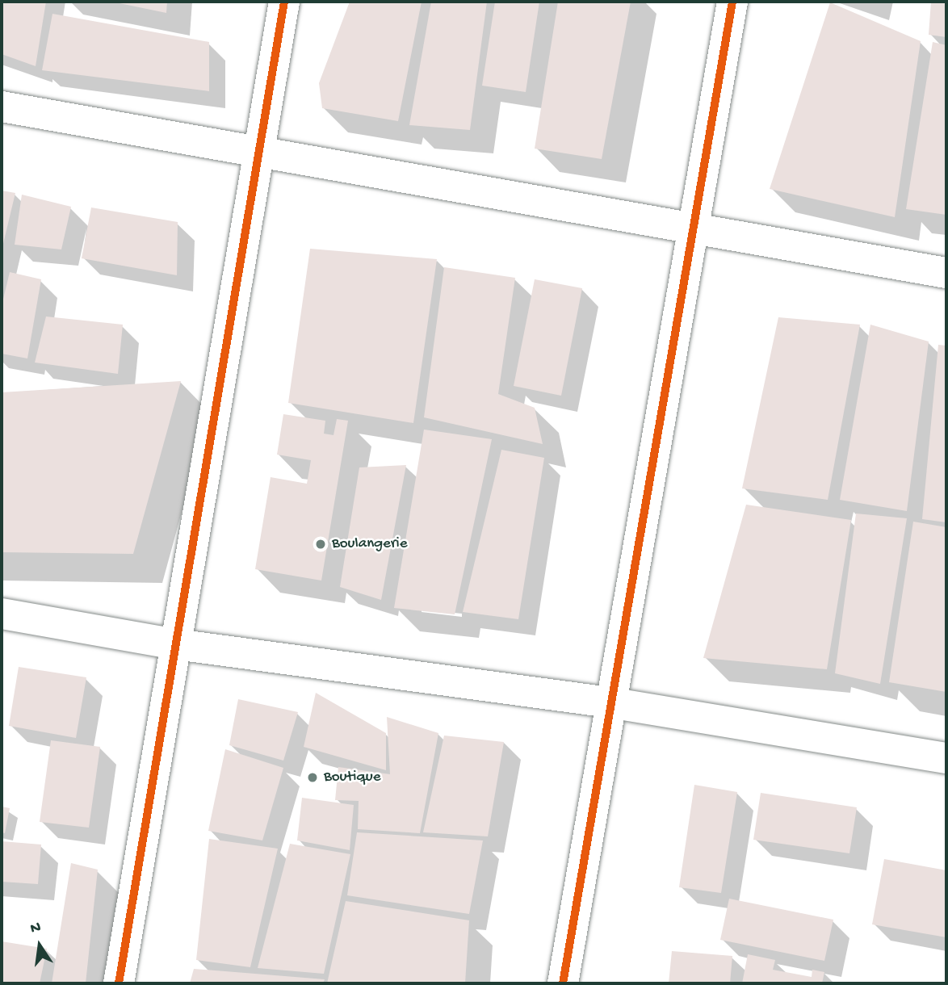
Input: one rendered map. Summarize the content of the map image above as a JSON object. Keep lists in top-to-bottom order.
{
  "places": ["Boulangerie", "Boutique"],
  "north": "top"
}
